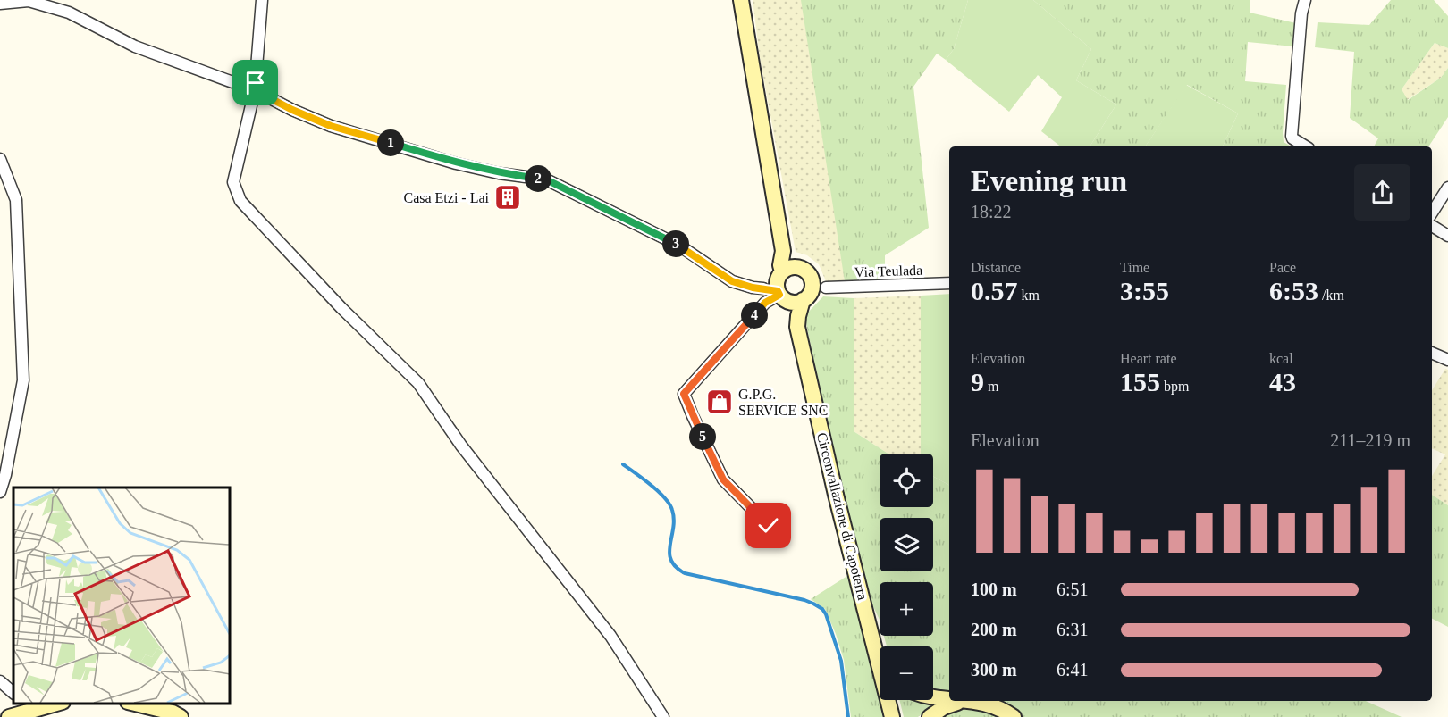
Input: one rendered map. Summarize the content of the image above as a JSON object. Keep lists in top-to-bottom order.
{
  "streets": {
    "street": ["Via Teulada", "Circonvallazione di Capoterra"]
  },
  "places": {
    "building": ["Casa Etzi - Lai"],
    "shop": ["G.P.G. SERVICE SNC"]
  },
  "page": {
    "pins": [
      "1",
      "2",
      "3",
      "4",
      "5"
    ],
    "heading": ["Evening run", "18:22"],
    "stats": [
      ["Distance", "0.57 km"],
      ["Time", "3:55"],
      ["Pace", "6:53 /km"],
      ["Elevation", "9 m"],
      ["Heart rate", "155 bpm"],
      ["kcal", "43"]
    ],
    "chart": ["Elevation", "211–219 m"],
    "map_buttons": ["+", "−"],
    "list": [
      {
        "name": "100 m",
        "note": "6:51"
      },
      {
        "name": "200 m",
        "note": "6:31"
      },
      {
        "name": "300 m",
        "note": "6:41"
      }
    ]
  }
}
